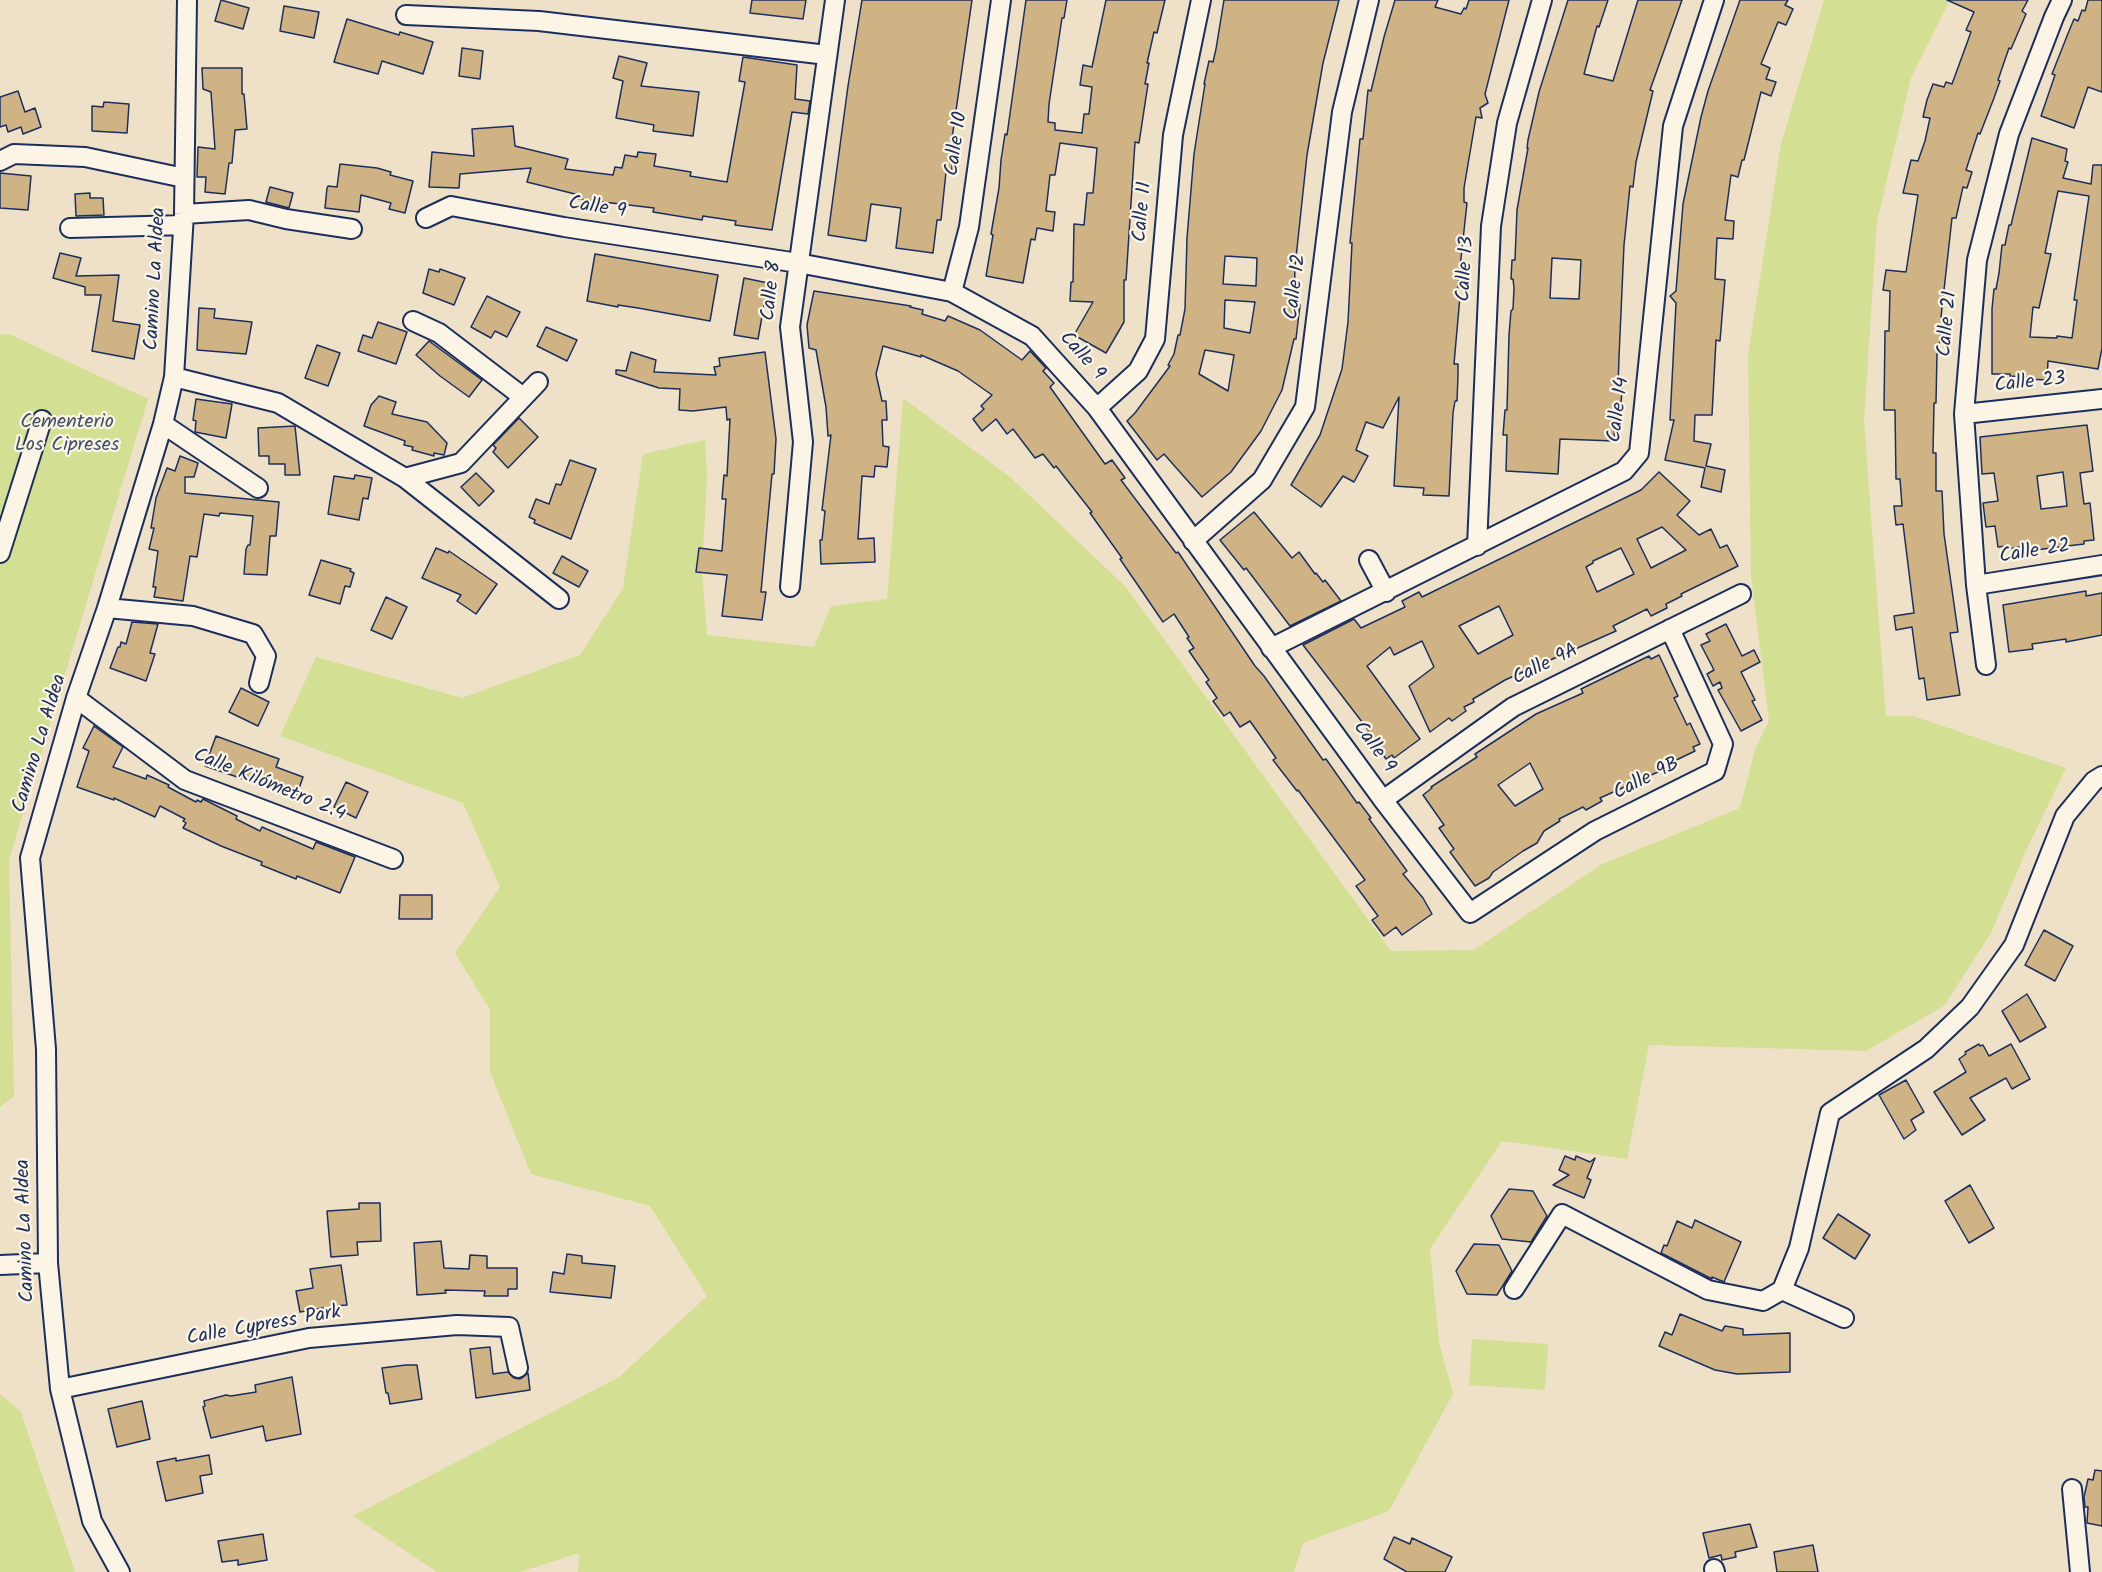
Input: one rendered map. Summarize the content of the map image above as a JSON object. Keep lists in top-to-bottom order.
{
  "streets": {
    "street": [
      "Calle 10",
      "Calle 9",
      "Calle 11",
      "Calle 13",
      "Camino La Aldea",
      "Calle 12",
      "Calle 8",
      "Calle 21",
      "Calle 23",
      "Calle 14",
      "Calle 22",
      "Calle 9A",
      "Calle 9B",
      "Calle Kilómetro 2.4",
      "Calle Cypress Park"
    ]
  },
  "crossings": [
    ["Calle 10", "Calle 9"],
    ["Calle 9", "Calle 11"],
    ["Calle 9", "Calle 12"],
    ["Calle 9", "Calle 8"],
    ["Calle 9", "Calle 14"],
    ["Calle 9", "Calle 9A"],
    ["Calle 9", "Calle 9B"],
    ["Calle 13", "Calle 14"],
    ["Camino La Aldea", "Calle Kilómetro 2.4"],
    ["Camino La Aldea", "Calle Cypress Park"],
    ["Calle 21", "Calle 23"],
    ["Calle 21", "Calle 22"],
    ["Calle 9A", "Calle 9B"]
  ],
  "parks": ["Cementerio Los Cipreses"]
}
